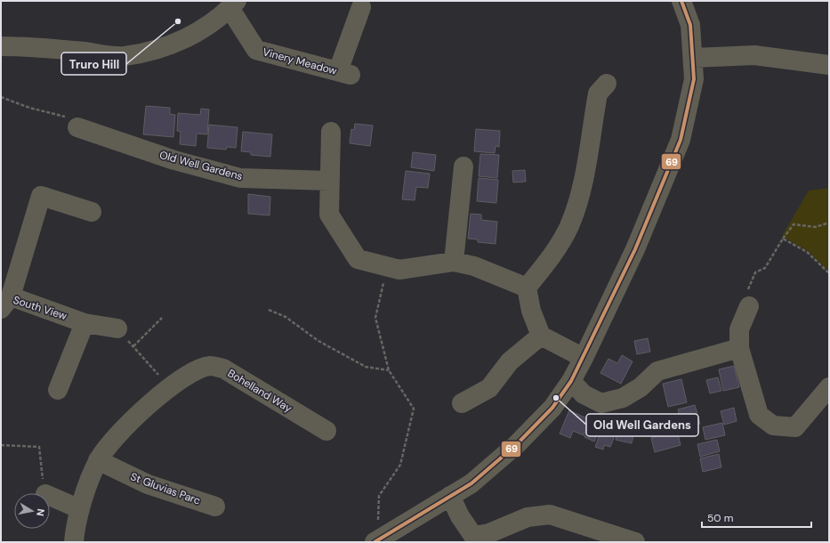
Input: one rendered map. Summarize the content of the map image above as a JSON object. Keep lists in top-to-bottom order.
{
  "streets": {
    "street": [
      "Vinery Meadow",
      "Old Well Gardens",
      "South View",
      "Bohelland Way",
      "St Gluvias Parc"
    ]
  },
  "crossings": [
    ["Bohelland Way", "St Gluvias Parc"]
  ],
  "places": ["Truro Hill", "Old Well Gardens"],
  "lines": ["transit line 69"],
  "scale_bar": "50 m",
  "north": "right"
}
